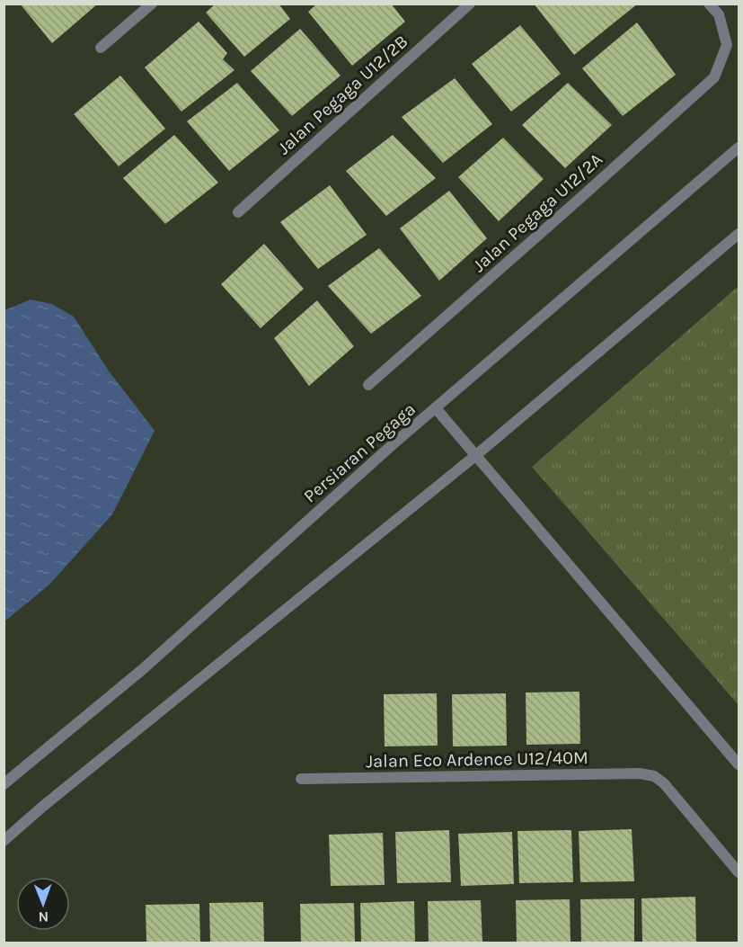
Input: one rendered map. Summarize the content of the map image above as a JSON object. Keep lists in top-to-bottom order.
{
  "streets": {
    "street": [
      "Jalan Pegaga U12/2B",
      "Jalan Pegaga U12/2A",
      "Persiaran Pegaga",
      "Jalan Eco Ardence U12/40M"
    ]
  },
  "north": "bottom"
}
